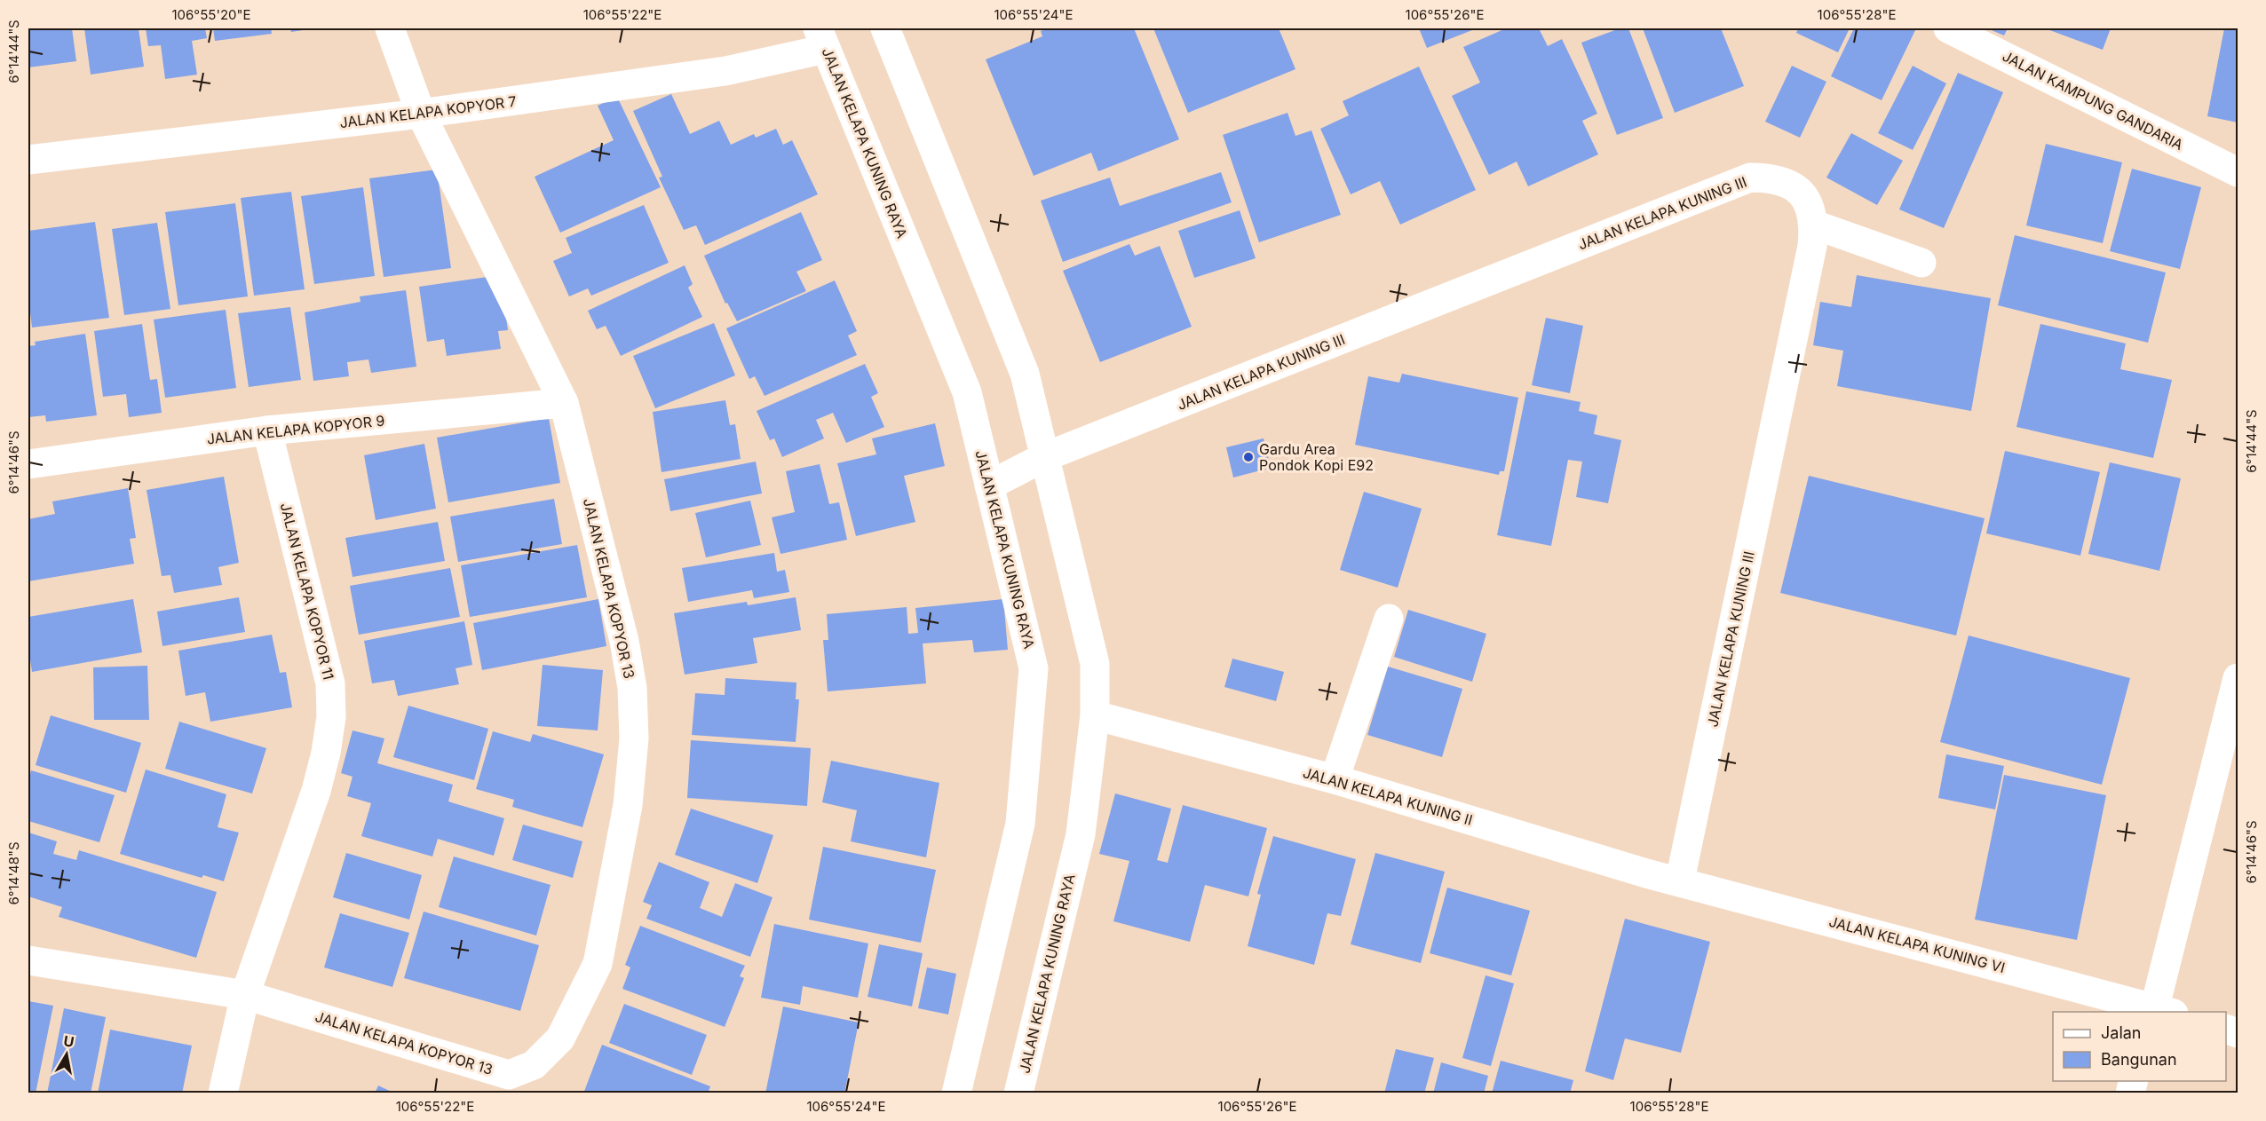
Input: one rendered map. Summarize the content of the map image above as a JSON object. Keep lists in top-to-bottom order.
{
  "streets": {
    "street": [
      "JALAN KAMPUNG GANDARIA",
      "JALAN KELAPA KOPYOR 7",
      "JALAN KELAPA KUNING RAYA",
      "JALAN KELAPA KUNING III",
      "JALAN KELAPA KOPYOR 9",
      "JALAN KELAPA KOPYOR 13",
      "JALAN KELAPA KOPYOR 11",
      "JALAN KELAPA KUNING II",
      "JALAN KELAPA KUNING VI"
    ]
  },
  "crossings": [
    ["JALAN KELAPA KOPYOR 7", "JALAN KELAPA KUNING RAYA"],
    ["JALAN KELAPA KOPYOR 7", "JALAN KELAPA KOPYOR 13"],
    ["JALAN KELAPA KUNING RAYA", "JALAN KELAPA KUNING III"],
    ["JALAN KELAPA KUNING RAYA", "JALAN KELAPA KUNING II"],
    ["JALAN KELAPA KUNING III", "JALAN KELAPA KUNING II"],
    ["JALAN KELAPA KUNING III", "JALAN KELAPA KUNING VI"],
    ["JALAN KELAPA KOPYOR 9", "JALAN KELAPA KOPYOR 13"],
    ["JALAN KELAPA KOPYOR 9", "JALAN KELAPA KOPYOR 11"],
    ["JALAN KELAPA KOPYOR 13", "JALAN KELAPA KOPYOR 11"],
    ["JALAN KELAPA KUNING II", "JALAN KELAPA KUNING VI"]
  ],
  "places": ["Gardu Area Pondok Kopi E92"],
  "legend": ["Jalan", "Bangunan"],
  "north": "top",
  "coordinates": [
    "106°55'20\"E",
    "106°55'22\"E",
    "106°55'24\"E",
    "106°55'26\"E",
    "106°55'28\"E",
    "6°14'44\"S",
    "6°14'46\"S",
    "6°14'48\"S"
  ]
}
